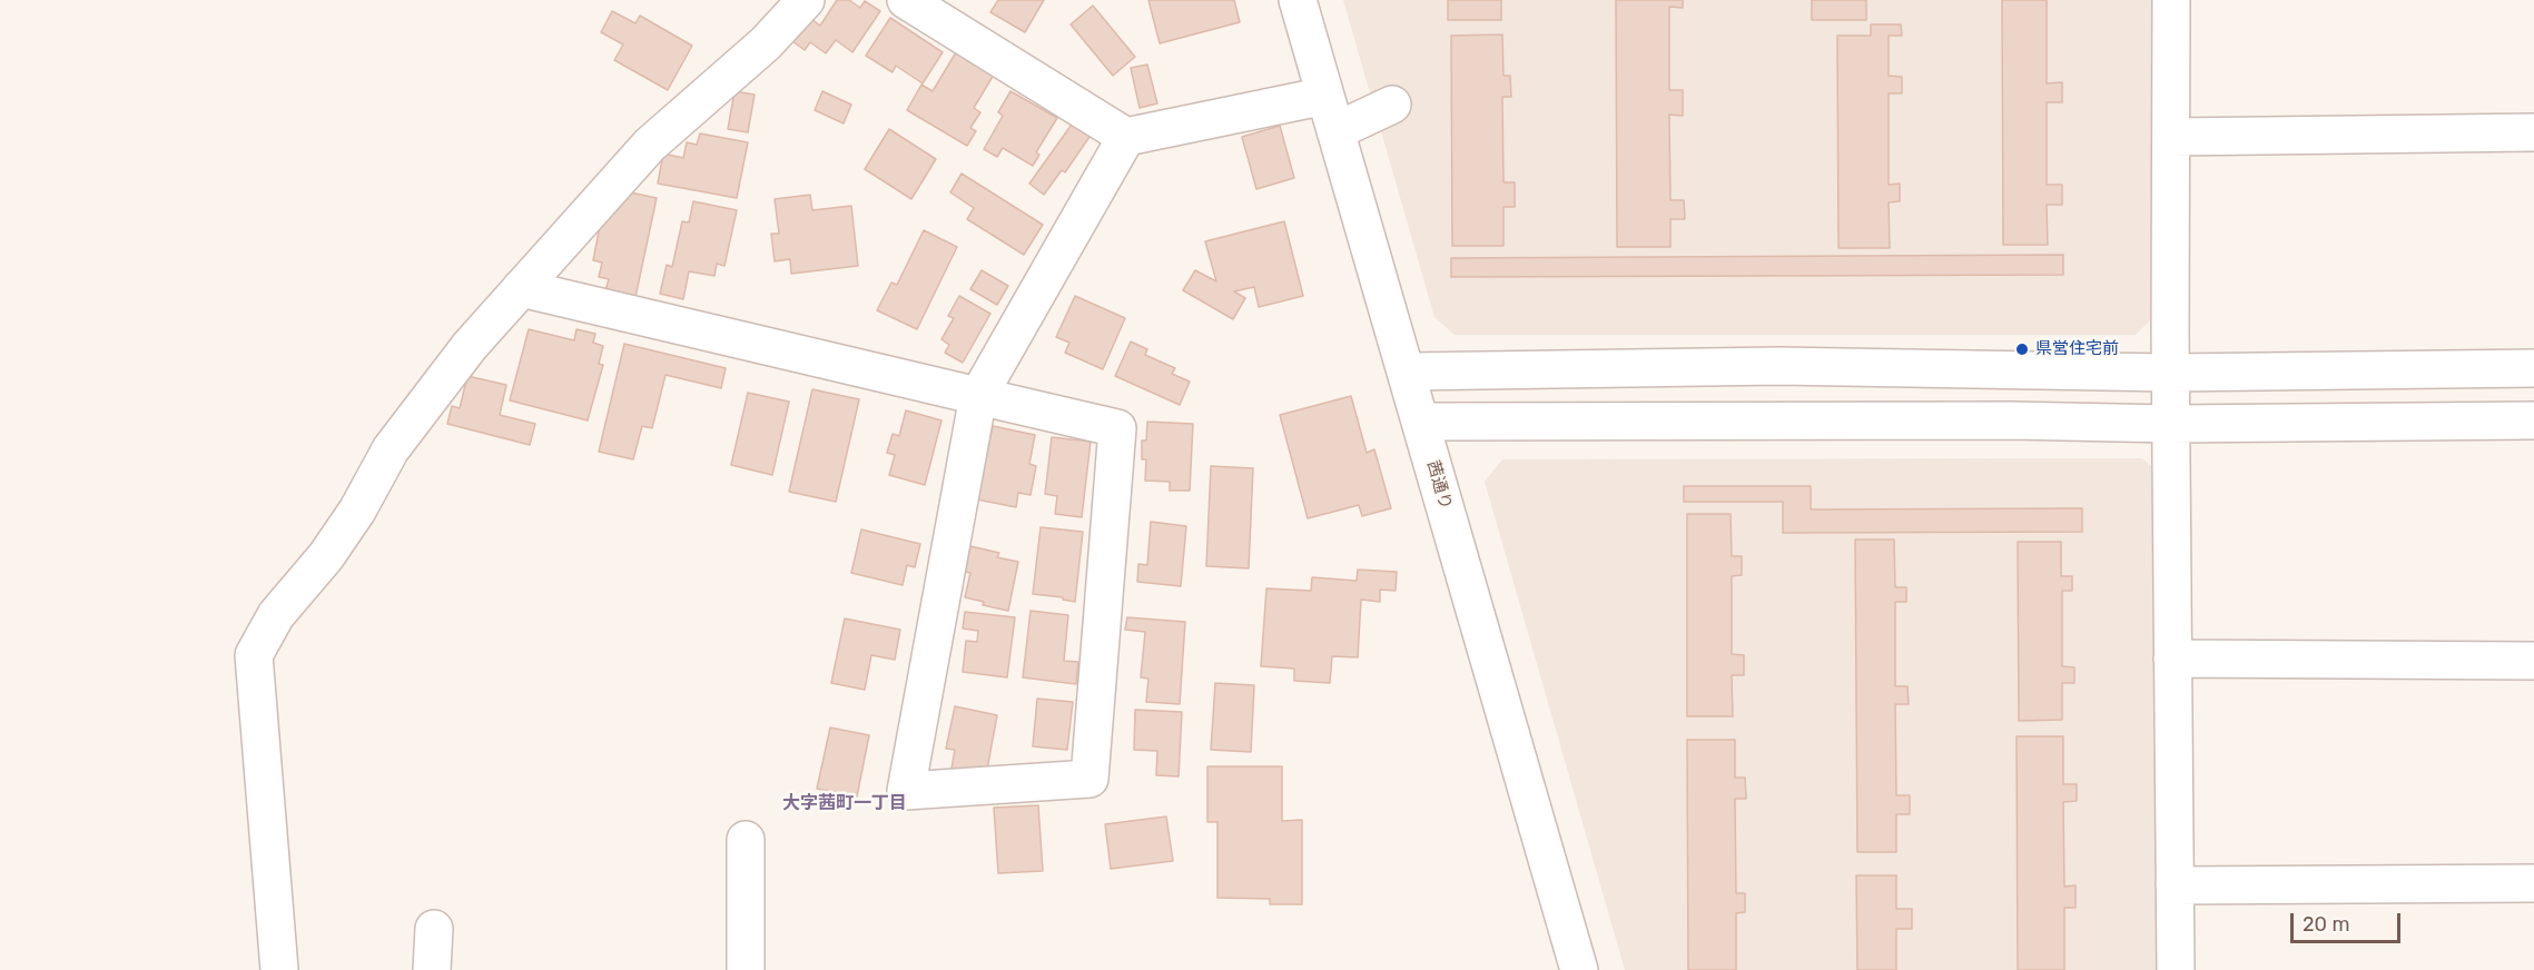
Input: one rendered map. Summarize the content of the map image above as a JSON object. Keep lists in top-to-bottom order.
{
  "streets": {
    "street": ["茜通り"]
  },
  "districts": ["大字茜町一丁目"],
  "places": ["県営住宅前"],
  "scale_bar": "20 m"
}
